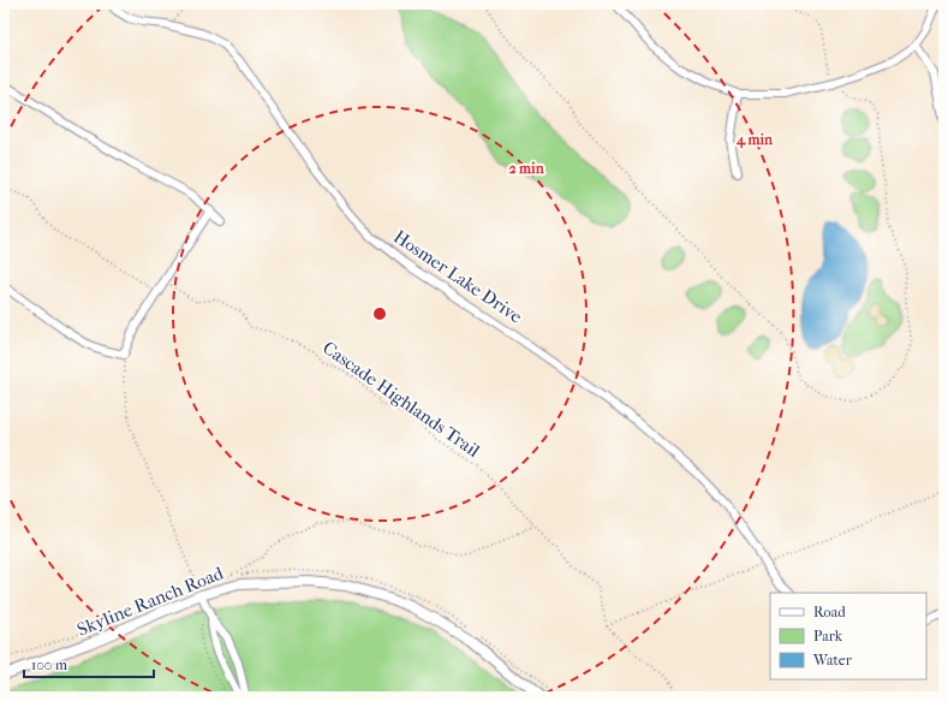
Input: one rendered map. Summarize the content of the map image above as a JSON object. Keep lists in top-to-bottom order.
{
  "streets": {
    "street": ["Hosmer Lake Drive", "Skyline Ranch Road"],
    "path": ["Cascade Highlands Trail"]
  },
  "legend": ["Road", "Park", "Water"],
  "scale_bar": "100 m",
  "rings": ["4 min", "2 min"]
}
